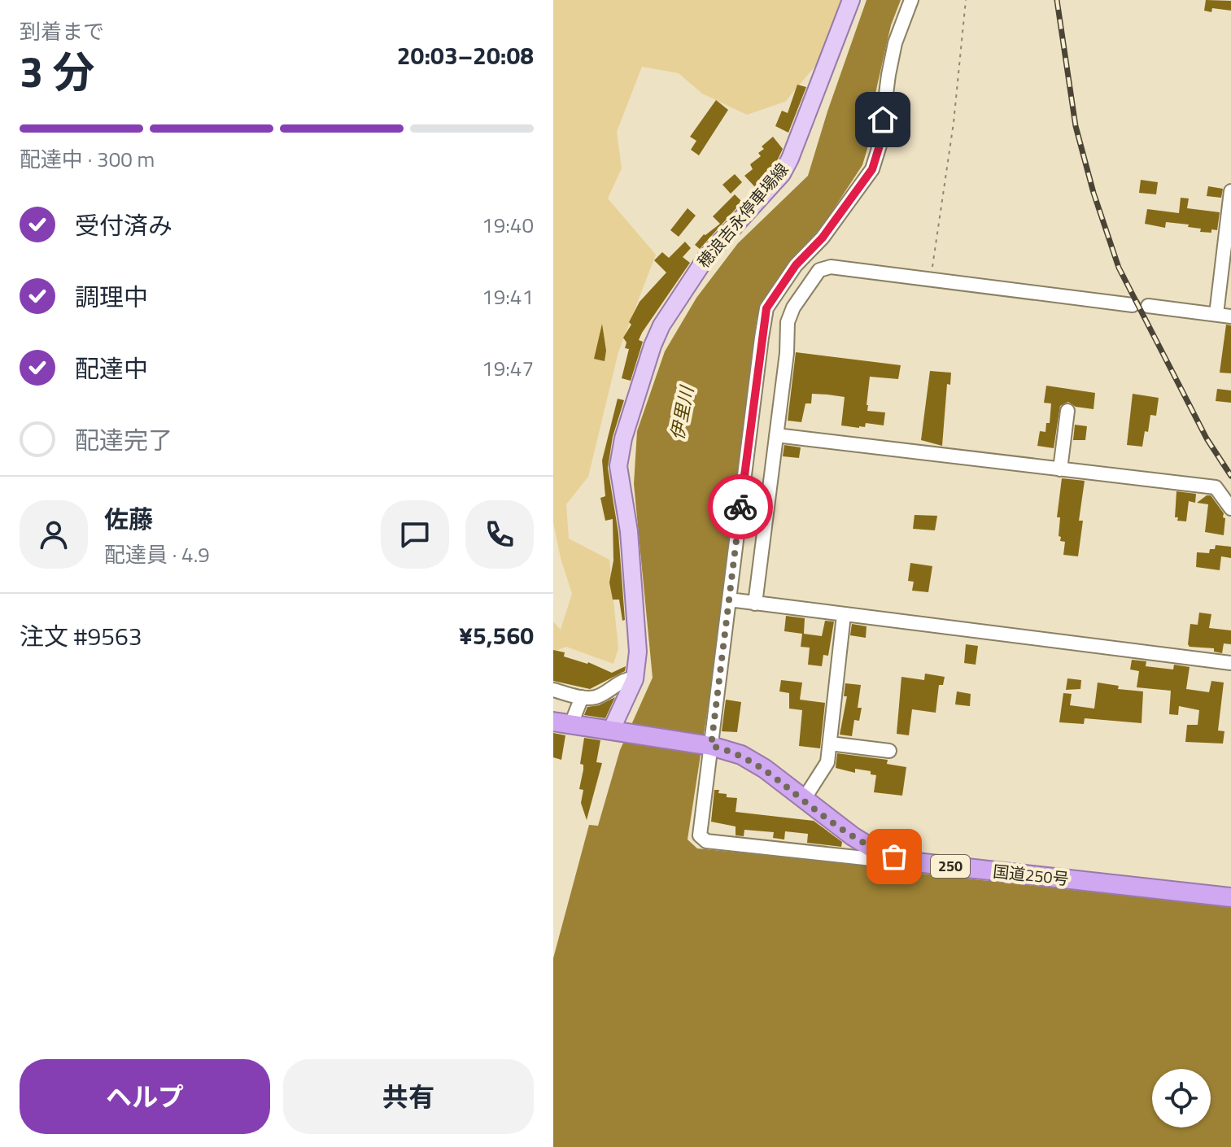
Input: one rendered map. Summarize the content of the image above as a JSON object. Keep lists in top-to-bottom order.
{
  "streets": {
    "highway": ["250", "国道250号"],
    "main road": ["穂浪吉永停車場線"]
  },
  "crossings": [
    ["穂浪吉永停車場線", "国道250号"]
  ],
  "water": ["伊里川"],
  "page": {
    "heading": ["3 分", "到着まで", "20:03–20:08"],
    "panel": [
      "佐藤",
      "配達員 · 4.9",
      "注文 #9563",
      "¥5,560"
    ],
    "bar": "配達中 · 300 m",
    "list": [
      ["受付済み", "19:40"],
      ["調理中", "19:41"],
      ["配達中", "19:47"],
      "配達完了"
    ],
    "buttons": ["ヘルプ", "共有"]
  }
}
